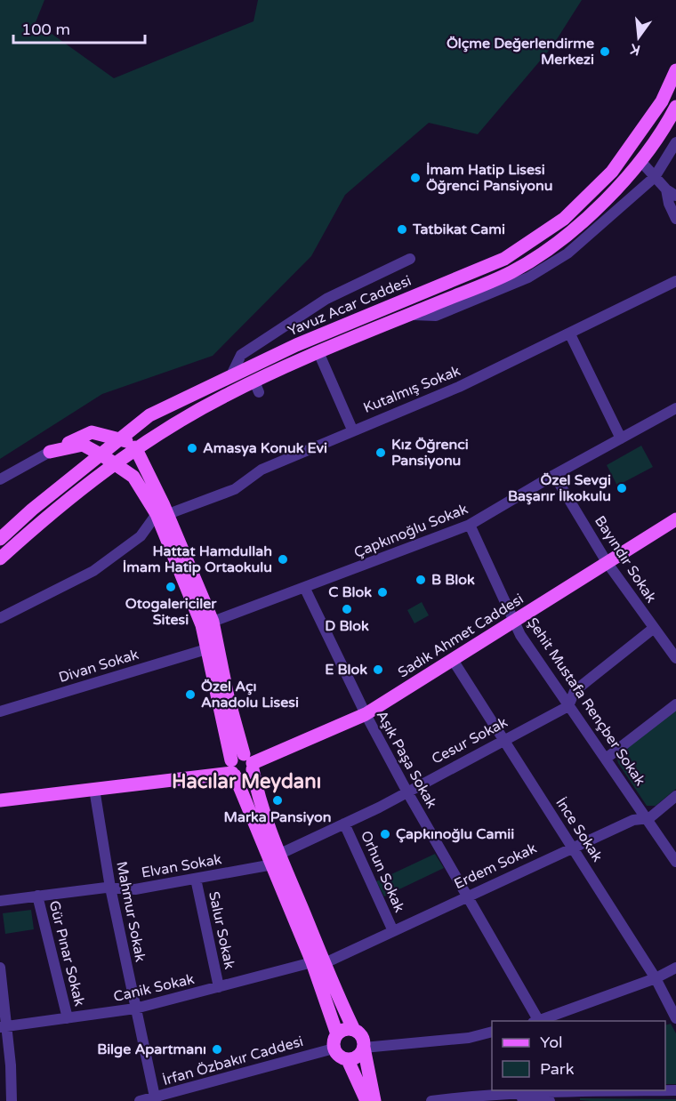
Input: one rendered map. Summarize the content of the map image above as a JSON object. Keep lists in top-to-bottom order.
{
  "streets": {
    "main road": ["Yavuz Acar Caddesi", "Sadık Ahmet Caddesi"],
    "street": [
      "Kutalmış Sokak",
      "Çapkınoğlu Sokak",
      "Bayındır Sokak",
      "Divan Sokak",
      "Şehit Mustafa Rençber Sokak",
      "Cesur Sokak",
      "Aşık Paşa Sokak",
      "İnce Sokak",
      "Elvan Sokak",
      "Erdem Sokak",
      "Orhun Sokak",
      "Mahmur Sokak",
      "Salur Sokak",
      "Gür Pınar Sokak",
      "Canik Sokak",
      "İrfan Özbakır Caddesi"
    ]
  },
  "crossings": [
    ["Çapkınoğlu Sokak", "Bayındır Sokak"],
    ["Çapkınoğlu Sokak", "Şehit Mustafa Rençber Sokak"],
    ["Çapkınoğlu Sokak", "Aşık Paşa Sokak"],
    ["Bayındır Sokak", "Sadık Ahmet Caddesi"],
    ["Bayındır Sokak", "Cesur Sokak"],
    ["Sadık Ahmet Caddesi", "Şehit Mustafa Rençber Sokak"],
    ["Sadık Ahmet Caddesi", "Aşık Paşa Sokak"],
    ["Sadık Ahmet Caddesi", "İnce Sokak"],
    ["Sadık Ahmet Caddesi", "Mahmur Sokak"],
    ["Şehit Mustafa Rençber Sokak", "Cesur Sokak"],
    ["Şehit Mustafa Rençber Sokak", "Erdem Sokak"],
    ["Cesur Sokak", "Aşık Paşa Sokak"],
    ["Cesur Sokak", "İnce Sokak"],
    ["Cesur Sokak", "Elvan Sokak"],
    ["Cesur Sokak", "Orhun Sokak"],
    ["Aşık Paşa Sokak", "Erdem Sokak"],
    ["İnce Sokak", "Erdem Sokak"],
    ["Elvan Sokak", "Mahmur Sokak"],
    ["Elvan Sokak", "Salur Sokak"],
    ["Elvan Sokak", "Gür Pınar Sokak"],
    ["Erdem Sokak", "Orhun Sokak"],
    ["Erdem Sokak", "Canik Sokak"],
    ["Mahmur Sokak", "Canik Sokak"],
    ["Mahmur Sokak", "İrfan Özbakır Caddesi"],
    ["Salur Sokak", "Canik Sokak"],
    ["Gür Pınar Sokak", "Canik Sokak"]
  ],
  "districts": ["Hacılar Meydanı"],
  "places": [
    "Ölçme Değerlendirme Merkezi",
    "İmam Hatip Lisesi Öğrenci Pansiyonu",
    "Tatbikat Cami",
    "Amasya Konuk Evi",
    "Kız Öğrenci Pansiyonu",
    "Özel Sevgi Başarır İlkokulu",
    "Hattat Hamdullah İmam Hatip Ortaokulu",
    "B Blok",
    "Otogalericiler Sitesi",
    "C Blok",
    "D Blok",
    "E Blok",
    "Özel Açı Anadolu Lisesi",
    "Marka Pansiyon",
    "Çapkınoğlu Camii",
    "Bilge Apartmanı"
  ],
  "legend": ["Yol", "Park"],
  "scale_bar": "100 m",
  "north": "bottom"
}
